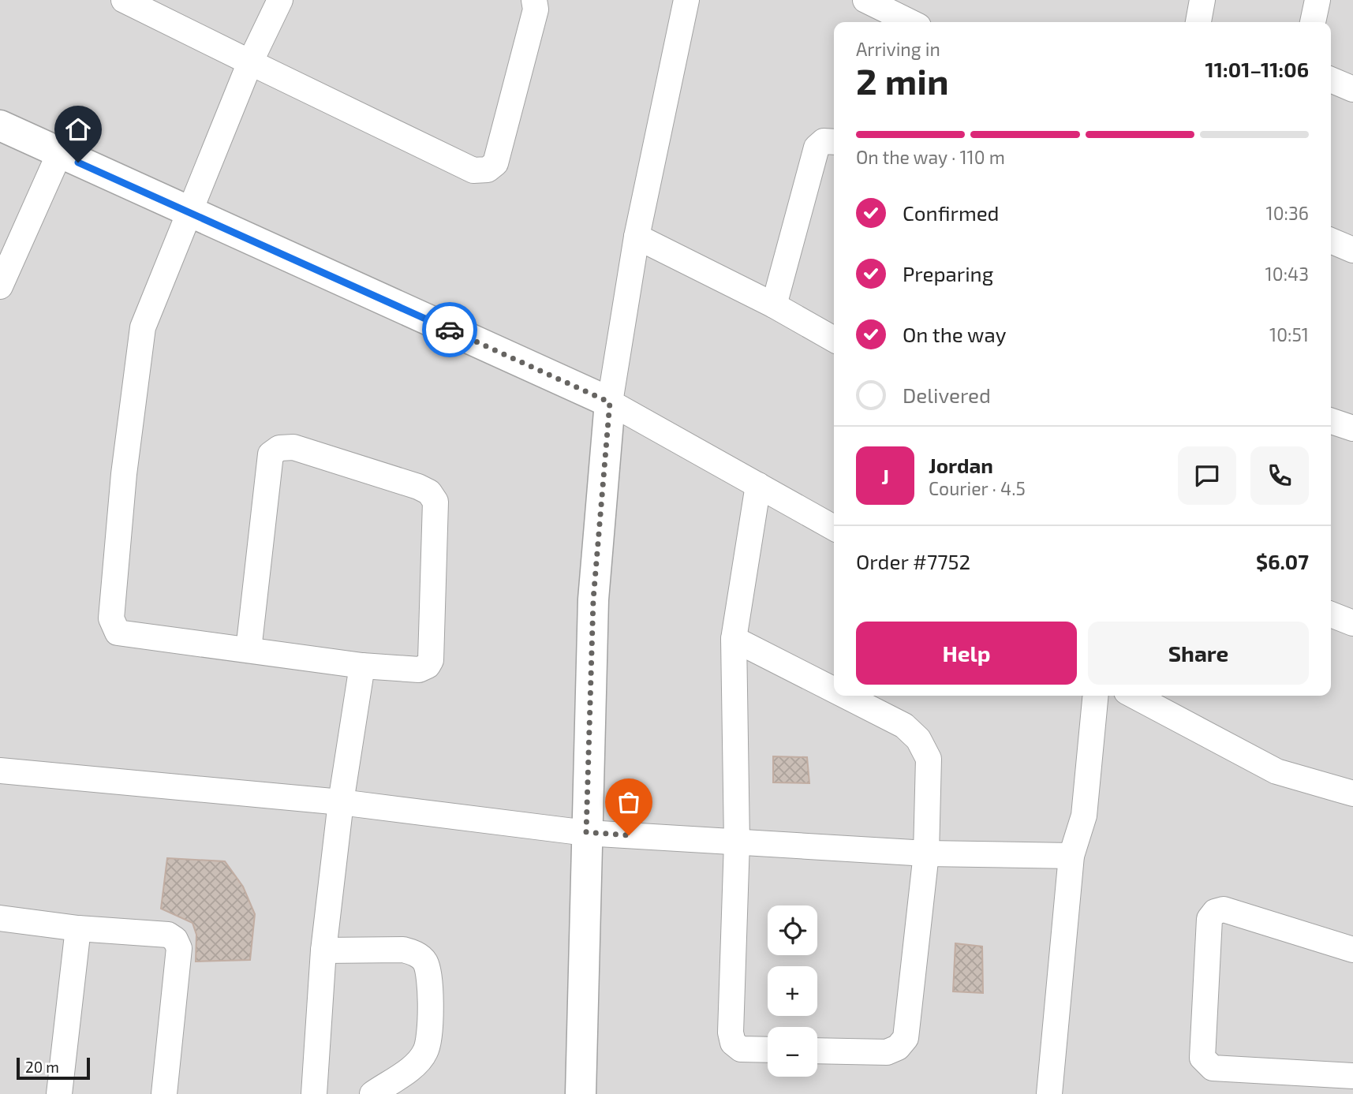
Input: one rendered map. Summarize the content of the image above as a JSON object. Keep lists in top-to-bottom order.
{
  "scale_bar": "20 m",
  "page": {
    "heading": ["2 min", "Arriving in", "11:01–11:06"],
    "panel": [
      "Jordan",
      "Courier · 4.5",
      "Order #7752",
      "$6.07"
    ],
    "bar": "On the way · 110 m",
    "list": [
      ["Confirmed", "10:36"],
      ["Preparing", "10:43"],
      ["On the way", "10:51"],
      "Delivered"
    ],
    "round": "J",
    "buttons": ["Help", "Share"],
    "map_buttons": ["+", "−"],
    "scale": "20 m"
  }
}
